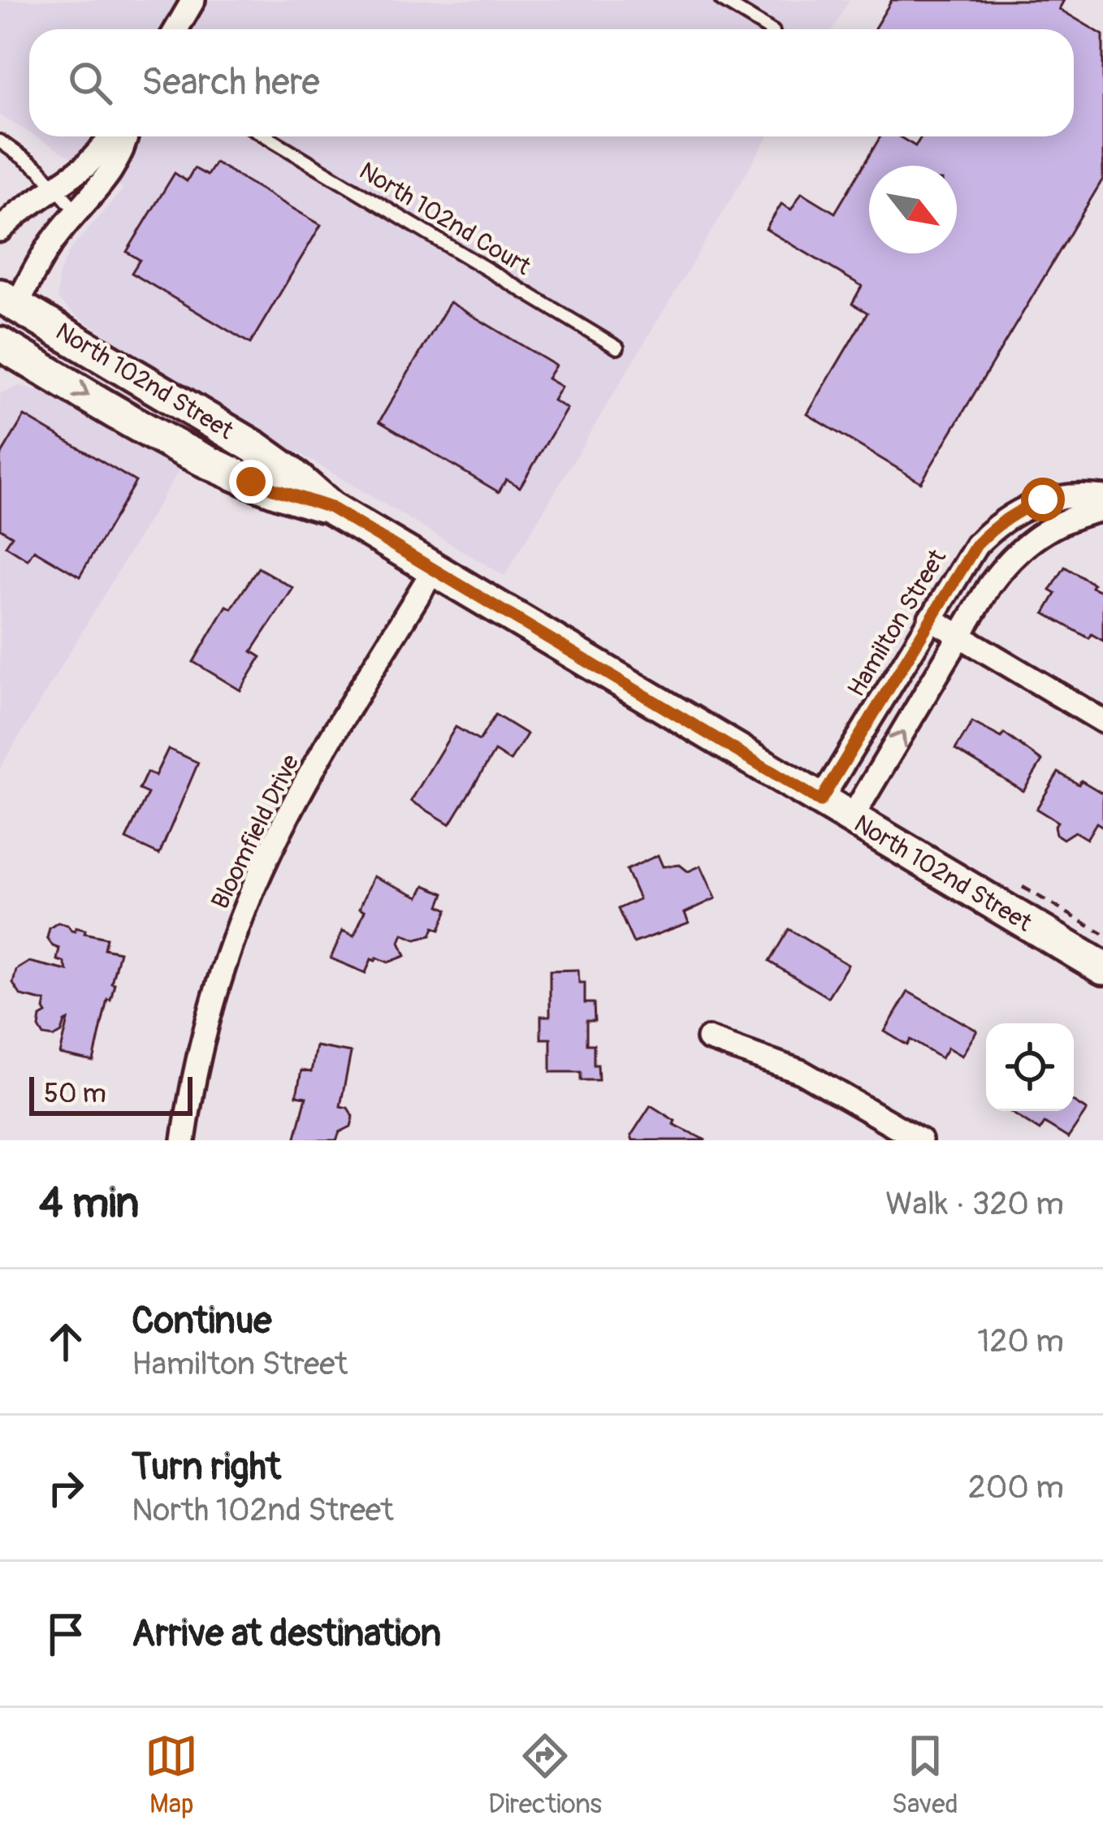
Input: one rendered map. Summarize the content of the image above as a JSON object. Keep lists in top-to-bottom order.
{
  "streets": {
    "main road": ["North 102nd Street"],
    "street": ["Hamilton Street", "Bloomfield Drive"],
    "lane": ["North 102nd Court"]
  },
  "crossings": [
    ["North 102nd Street", "Hamilton Street"],
    ["North 102nd Street", "Bloomfield Drive"]
  ],
  "scale_bar": "50 m",
  "north": "bottom right",
  "page": {
    "search": "Search here",
    "scale": "50 m",
    "heading": ["4 min", "Walk · 320 m"],
    "list": [
      ["Continue", "Hamilton Street", "120 m"],
      ["Turn right", "North 102nd Street", "200 m"],
      "Arrive at destination"
    ],
    "nav": ["Map", "Directions", "Saved"]
  }
}
